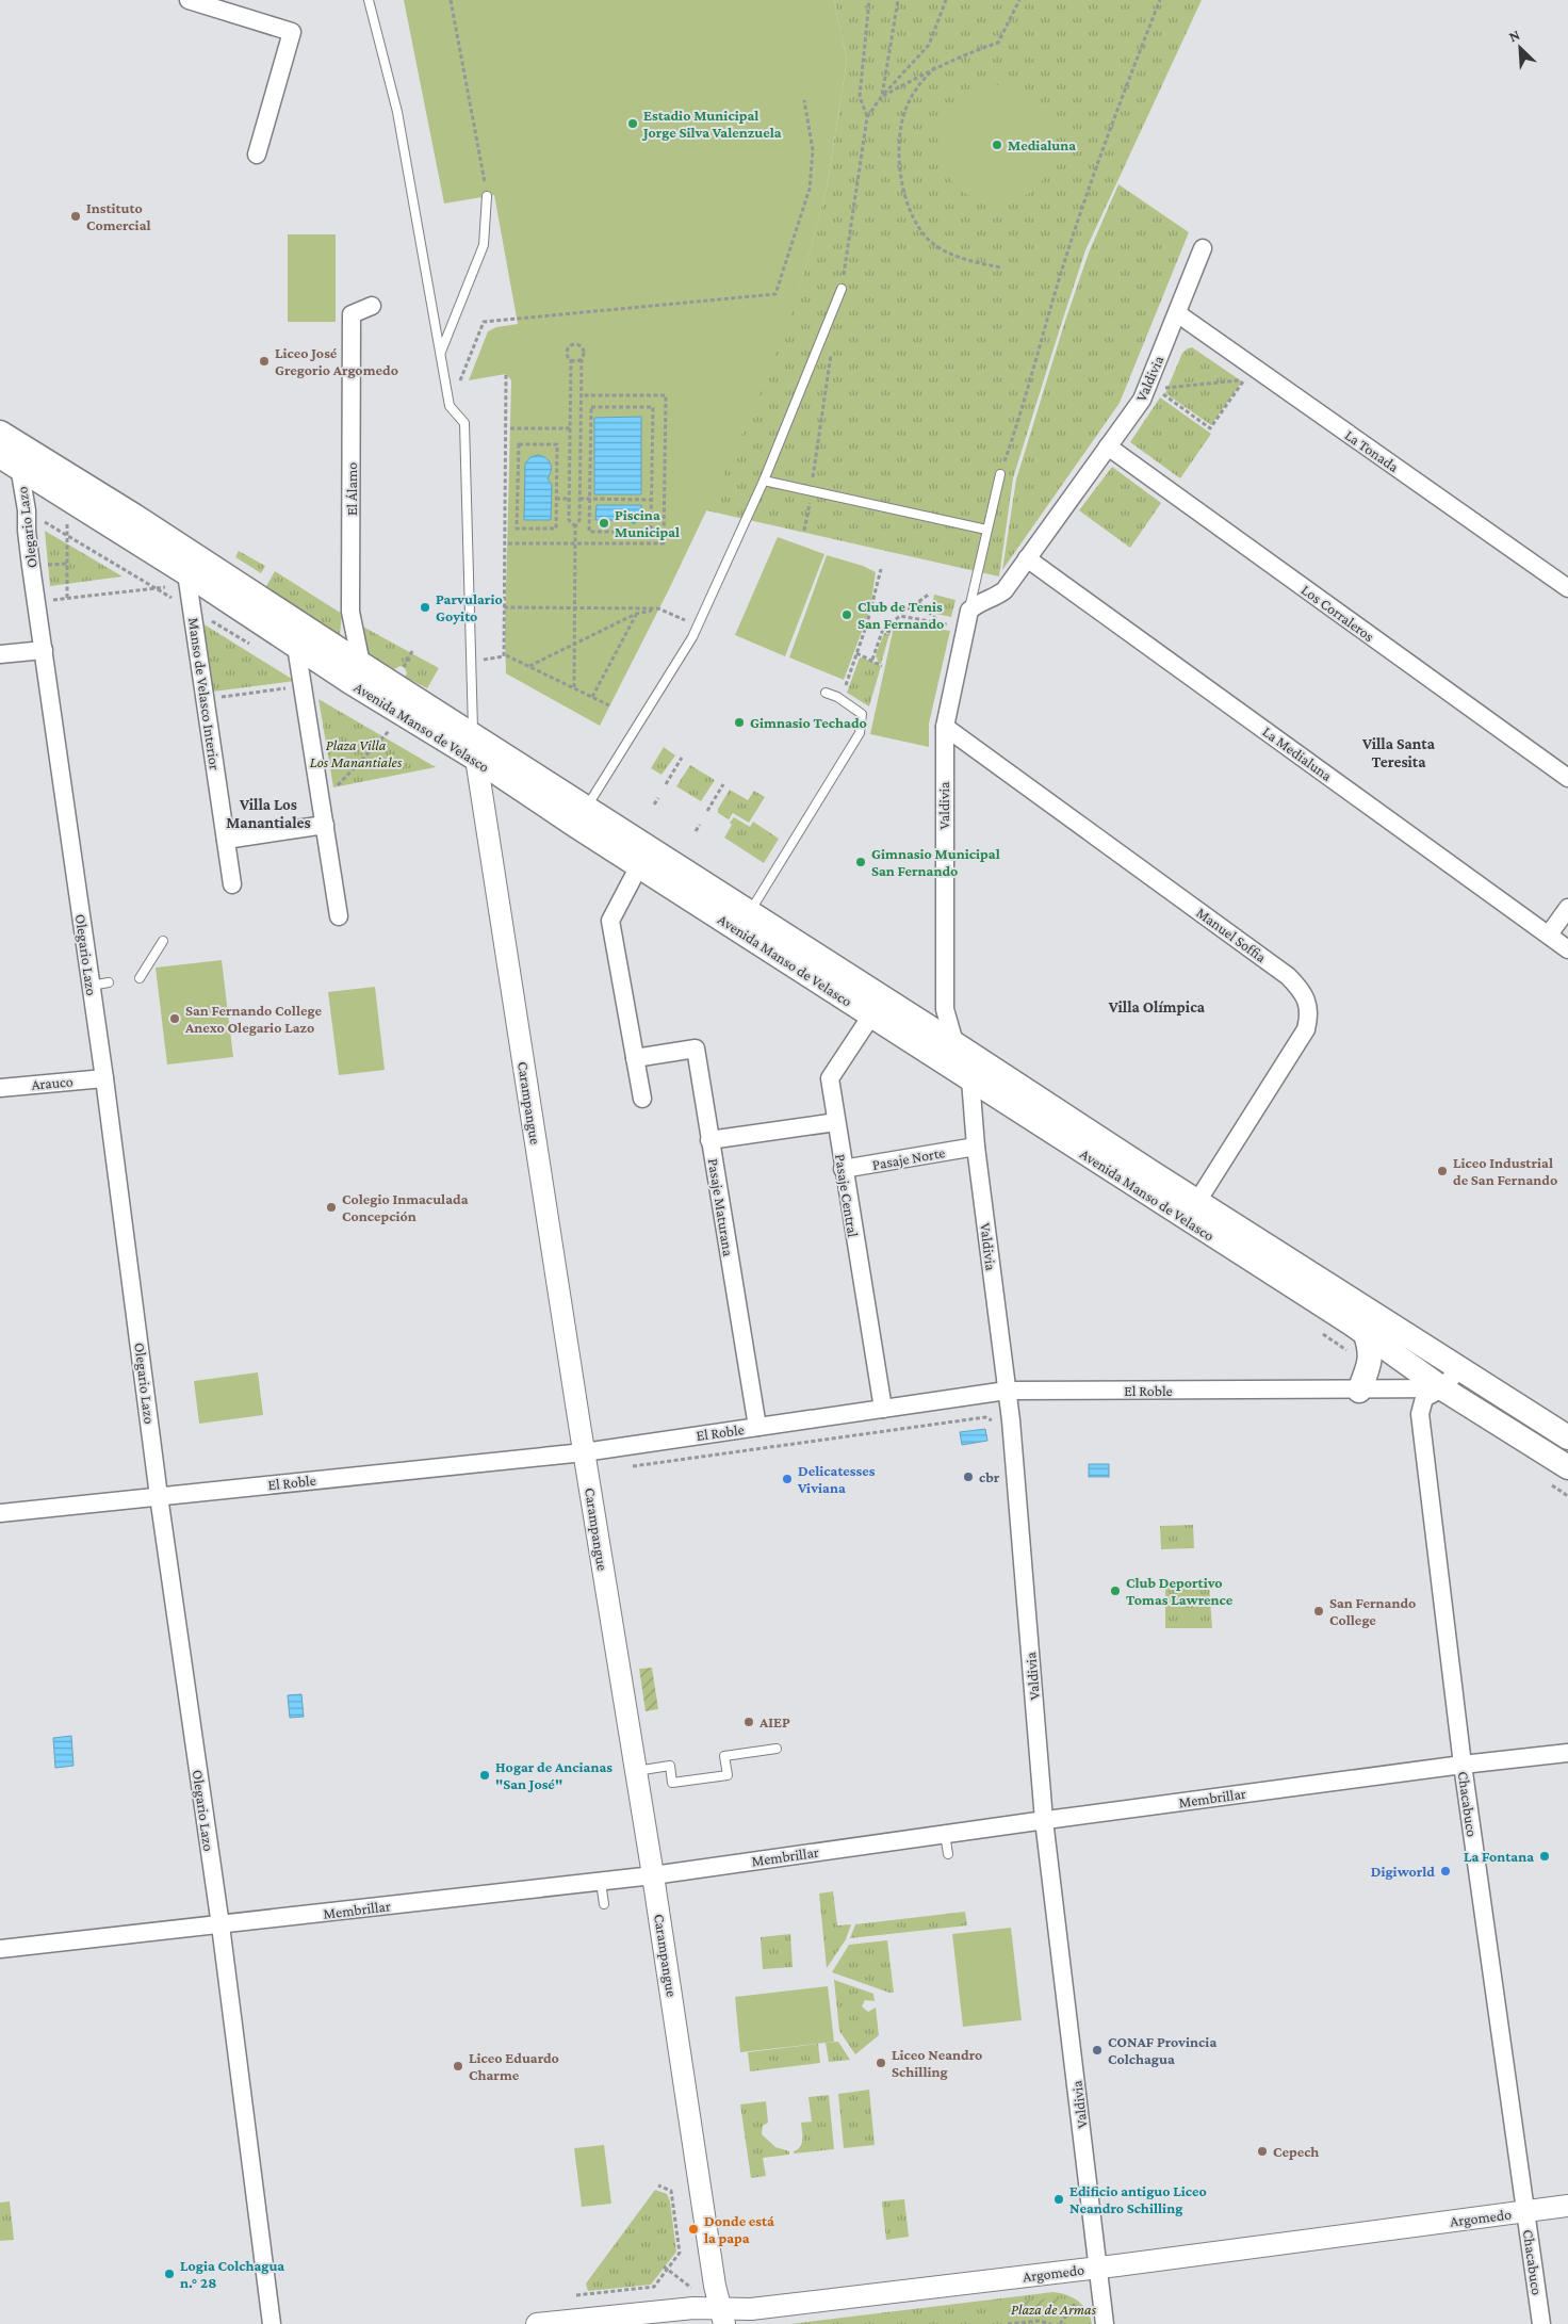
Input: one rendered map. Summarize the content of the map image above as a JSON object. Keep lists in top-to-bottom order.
{
  "streets": {
    "main road": ["Avenida Manso de Velasco"],
    "street": [
      "Valdivia",
      "La Tonada",
      "El Álamo",
      "Olegario Lazo",
      "Los Corraleros",
      "Manso de Velasco Interior",
      "La Medialuna",
      "Manuel Soffia",
      "Arauco",
      "Carampangue",
      "Pasaje Norte",
      "Pasaje Central",
      "Pasaje Maturana",
      "El Roble",
      "Membrillar",
      "Chacabuco",
      "Argomedo"
    ]
  },
  "crossings": [
    ["Valdivia", "La Tonada"],
    ["Valdivia", "Los Corraleros"],
    ["Valdivia", "Avenida Manso de Velasco"],
    ["Valdivia", "La Medialuna"],
    ["Valdivia", "Manuel Soffia"],
    ["Valdivia", "Pasaje Norte"],
    ["Valdivia", "El Roble"],
    ["Valdivia", "Membrillar"],
    ["Valdivia", "Argomedo"],
    ["El Álamo", "Avenida Manso de Velasco"],
    ["Olegario Lazo", "Avenida Manso de Velasco"],
    ["Olegario Lazo", "Arauco"],
    ["Olegario Lazo", "El Roble"],
    ["Olegario Lazo", "Membrillar"],
    ["Manso de Velasco Interior", "Avenida Manso de Velasco"],
    ["Avenida Manso de Velasco", "Manuel Soffia"],
    ["Avenida Manso de Velasco", "Carampangue"],
    ["Avenida Manso de Velasco", "Pasaje Central"],
    ["Avenida Manso de Velasco", "El Roble"],
    ["Avenida Manso de Velasco", "Chacabuco"],
    ["Carampangue", "El Roble"],
    ["Carampangue", "Membrillar"],
    ["Carampangue", "Argomedo"],
    ["Pasaje Norte", "Pasaje Central"],
    ["Pasaje Central", "El Roble"],
    ["Pasaje Maturana", "El Roble"],
    ["El Roble", "Chacabuco"],
    ["Membrillar", "Chacabuco"],
    ["Chacabuco", "Argomedo"]
  ],
  "districts": ["Villa Santa Teresita", "Villa Los Manantiales", "Villa Olímpica"],
  "parks": ["Plaza Villa Los Manantiales", "Plaza de Armas"],
  "places": [
    "Estadio Municipal Jorge Silva Valenzuela",
    "Medialuna",
    "Instituto Comercial",
    "Liceo José Gregorio Argomedo",
    "Piscina Municipal",
    "Parvulario Goyito",
    "Club de Tenis San Fernando",
    "Gimnasio Techado",
    "Gimnasio Municipal San Fernando",
    "San Fernando College Anexo Olegario Lazo",
    "Liceo Industrial de San Fernando",
    "Colegio Inmaculada Concepción",
    "cbr",
    "Delicatesses Viviana",
    "Club Deportivo Tomas Lawrence",
    "San Fernando College",
    "AIEP",
    "Hogar de Ancianas \"San José\"",
    "La Fontana",
    "Digiworld",
    "CONAF Provincia Colchagua",
    "Liceo Neandro Schilling",
    "Liceo Eduardo Charme",
    "Cepech",
    "Edificio antiguo Liceo Neandro Schilling",
    "Donde está la papa",
    "Logia Colchagua n.° 28"
  ],
  "north": "top left"
}
